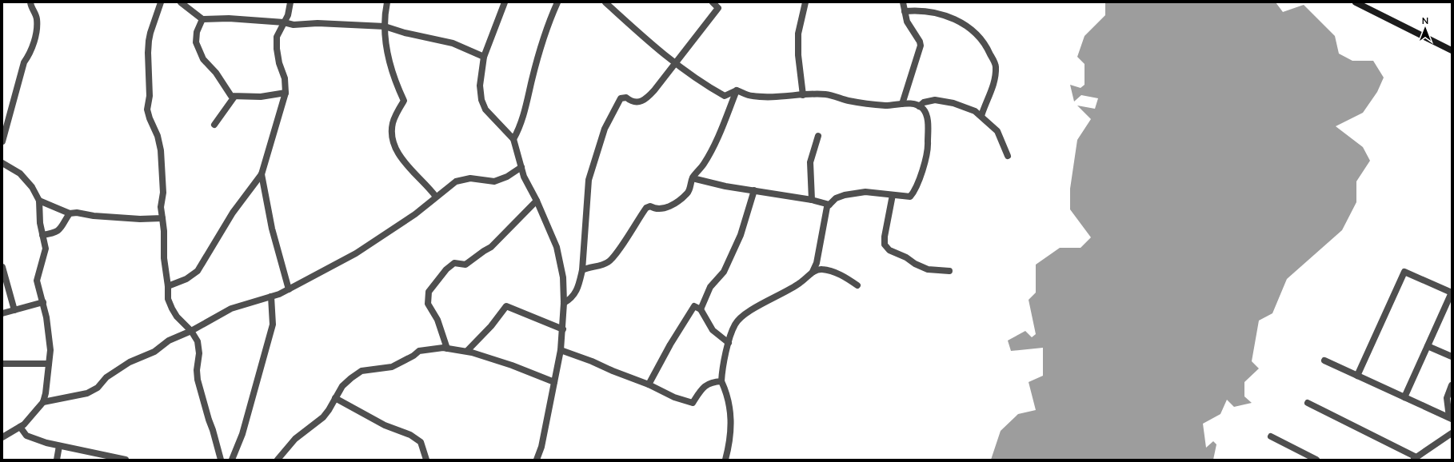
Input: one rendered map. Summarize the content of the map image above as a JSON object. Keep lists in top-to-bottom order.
{
  "north": "top"
}
